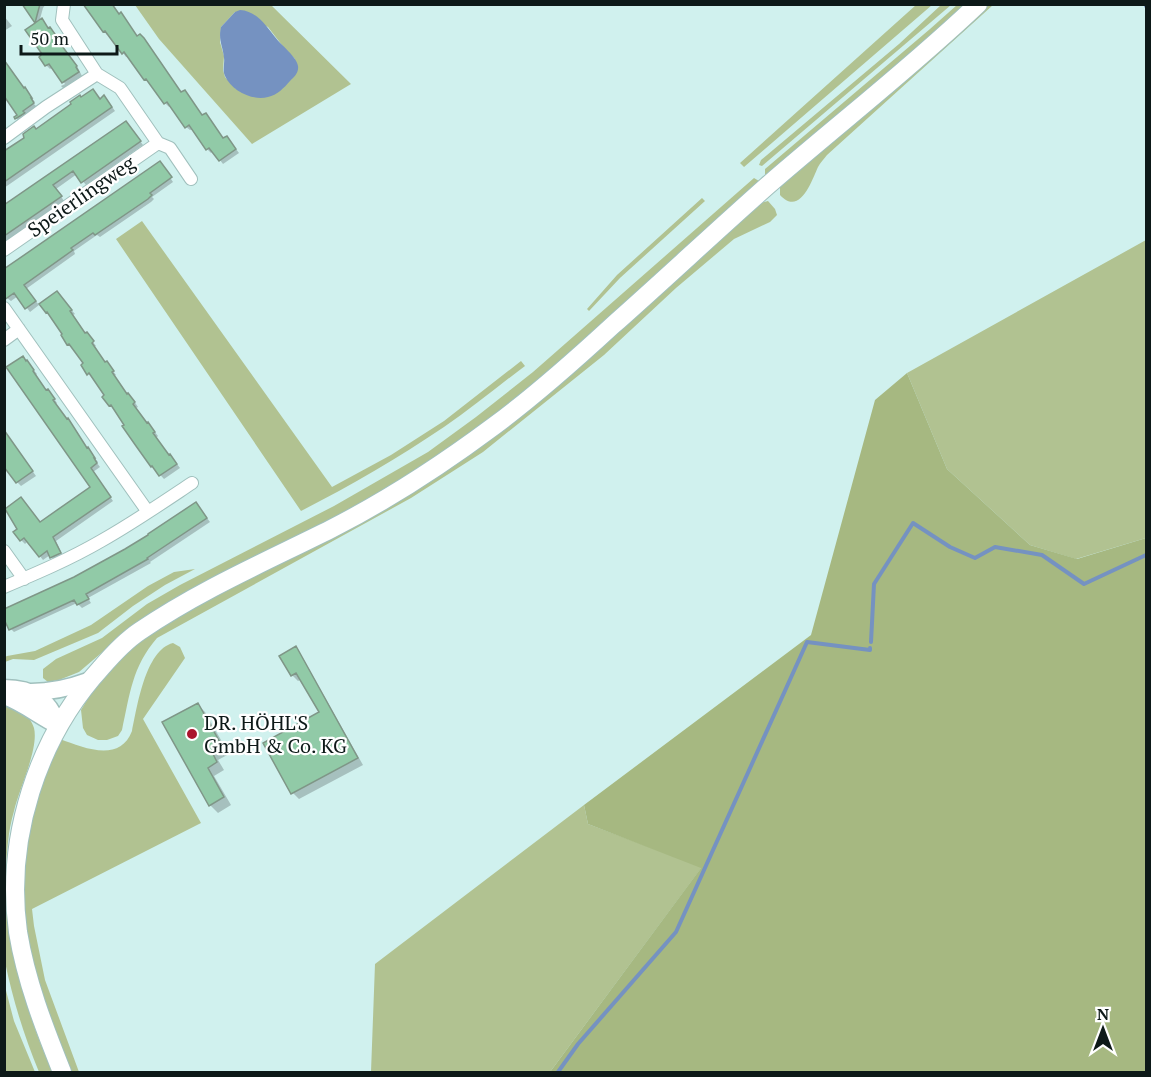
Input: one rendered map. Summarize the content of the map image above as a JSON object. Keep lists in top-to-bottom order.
{
  "streets": {
    "street": ["Speierlingweg"]
  },
  "places": ["DR. HÖHL'S GmbH & Co. KG"],
  "scale_bar": "50 m",
  "north": "top"
}
